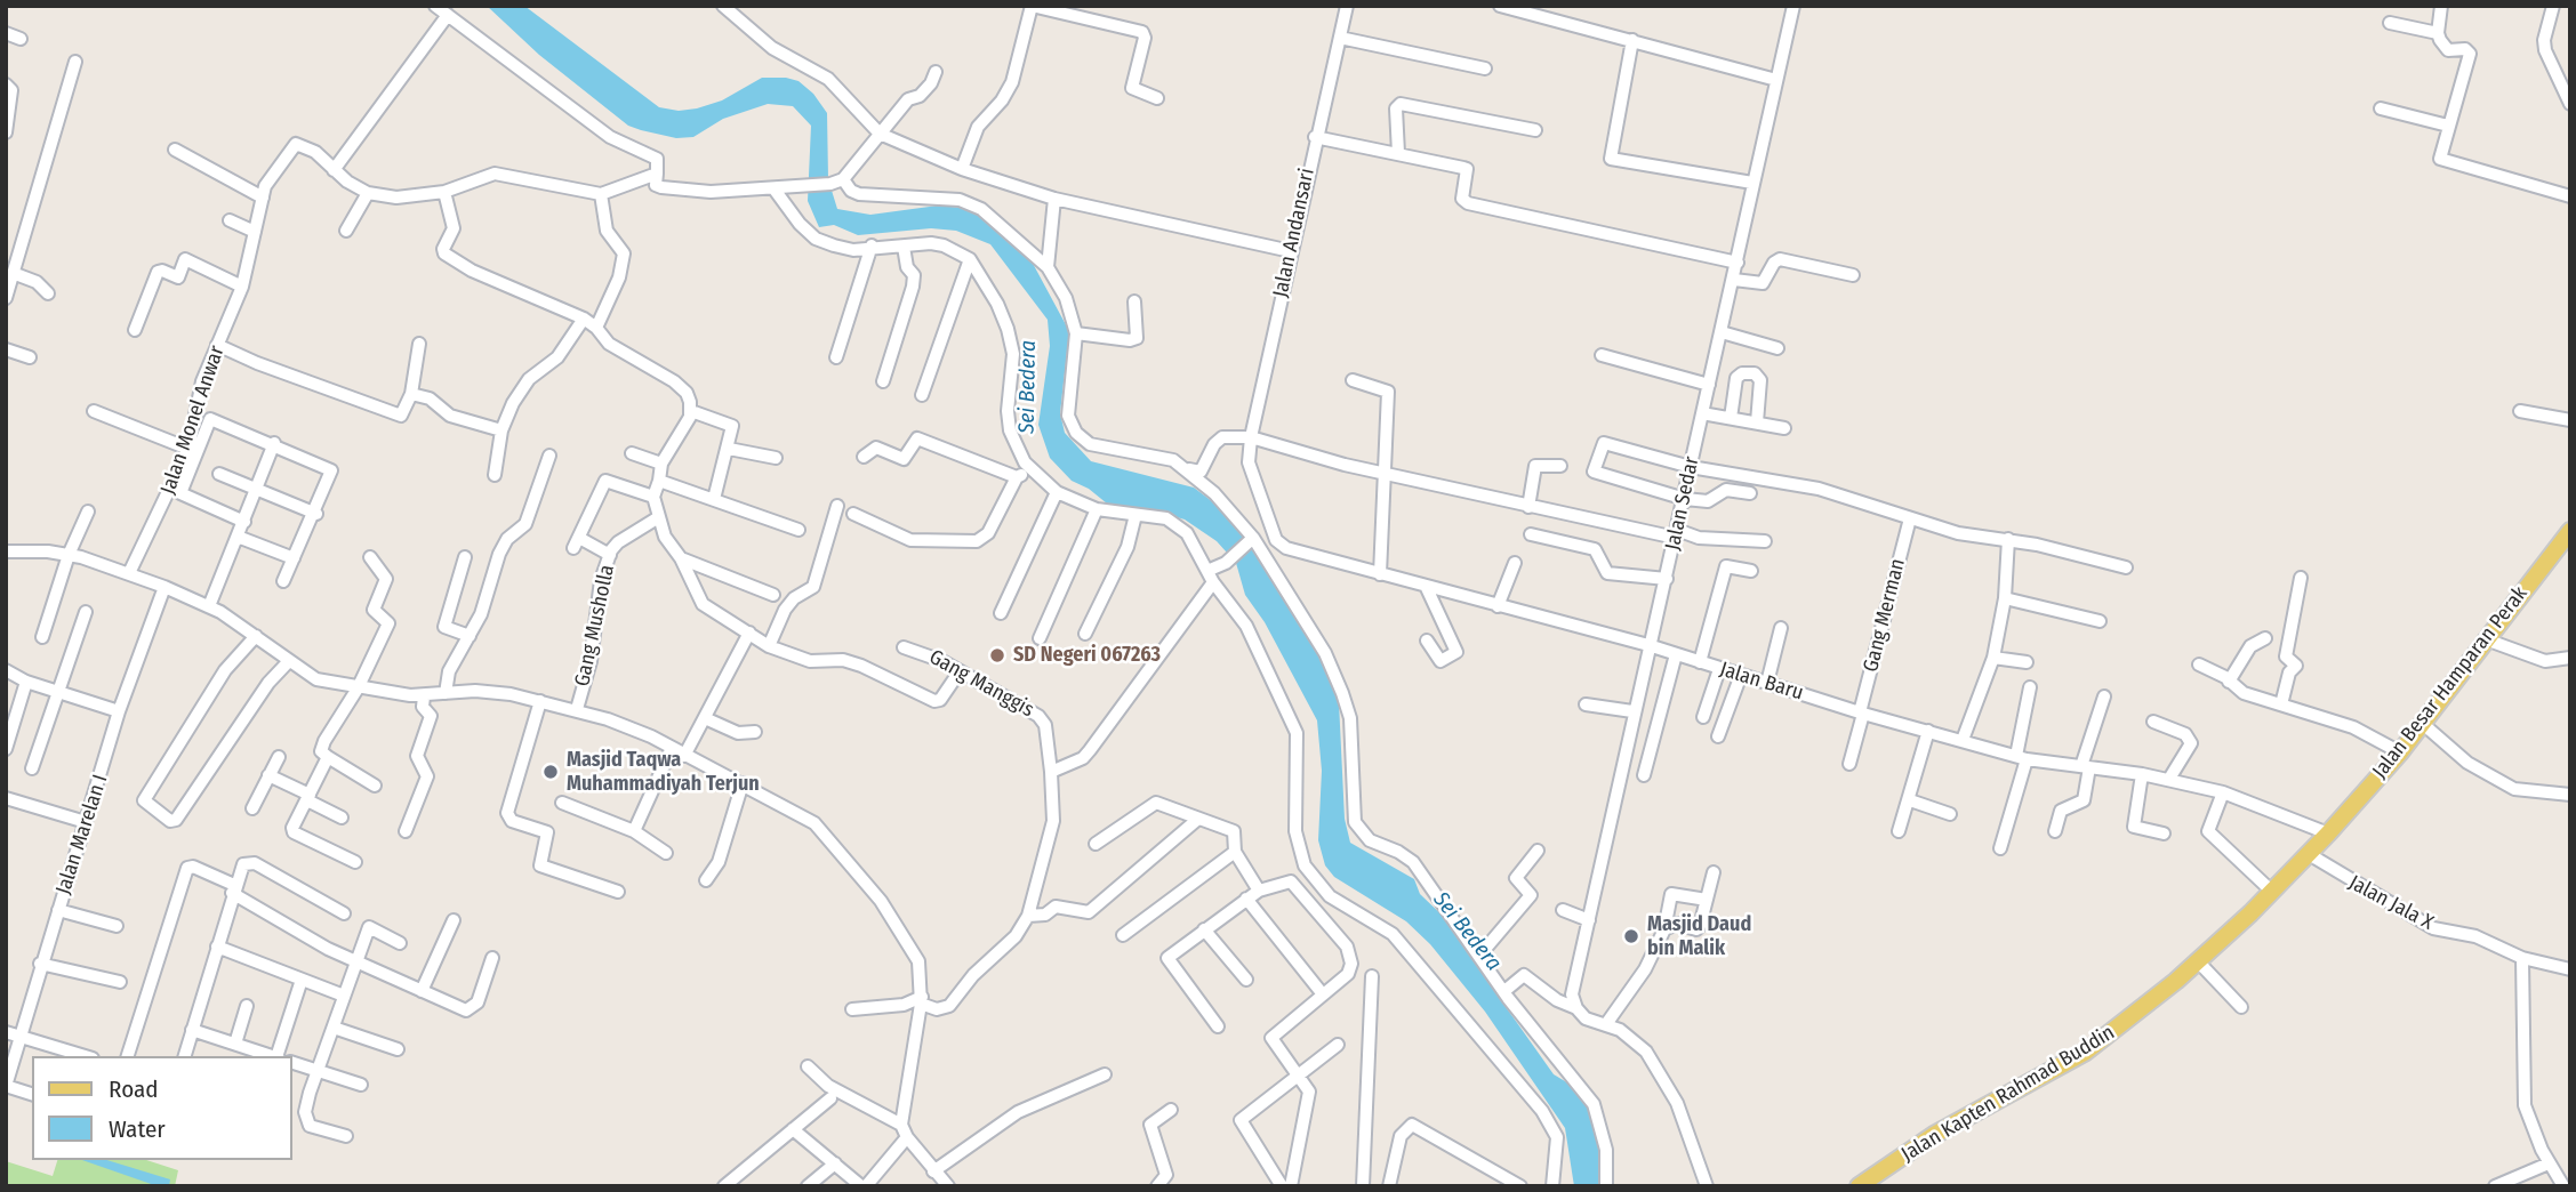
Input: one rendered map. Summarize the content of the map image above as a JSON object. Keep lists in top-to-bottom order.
{
  "streets": {
    "main road": ["Jalan Besar Hamparan Perak", "Jalan Kapten Rahmad Buddin"],
    "street": [
      "Jalan Andansari",
      "Jalan Monel Anwar",
      "Jalan Sedar",
      "Gang Merman",
      "Gang Musholla",
      "Jalan Baru",
      "Gang Manggis",
      "Jalan Marelan I",
      "Jalan Jala X"
    ]
  },
  "crossings": [
    ["Jalan Andansari", "Jalan Baru"],
    ["Jalan Sedar", "Jalan Baru"],
    ["Gang Merman", "Jalan Baru"],
    ["Jalan Baru", "Jalan Besar Hamparan Perak"],
    ["Jalan Baru", "Jalan Kapten Rahmad Buddin"],
    ["Jalan Besar Hamparan Perak", "Jalan Kapten Rahmad Buddin"],
    ["Jalan Jala X", "Jalan Kapten Rahmad Buddin"]
  ],
  "water": ["Sei Bedera"],
  "places": ["SD Negeri 067263", "Masjid Taqwa Muhammadiyah Terjun", "Masjid Daud bin Malik"],
  "legend": ["Road", "Water"]
}
